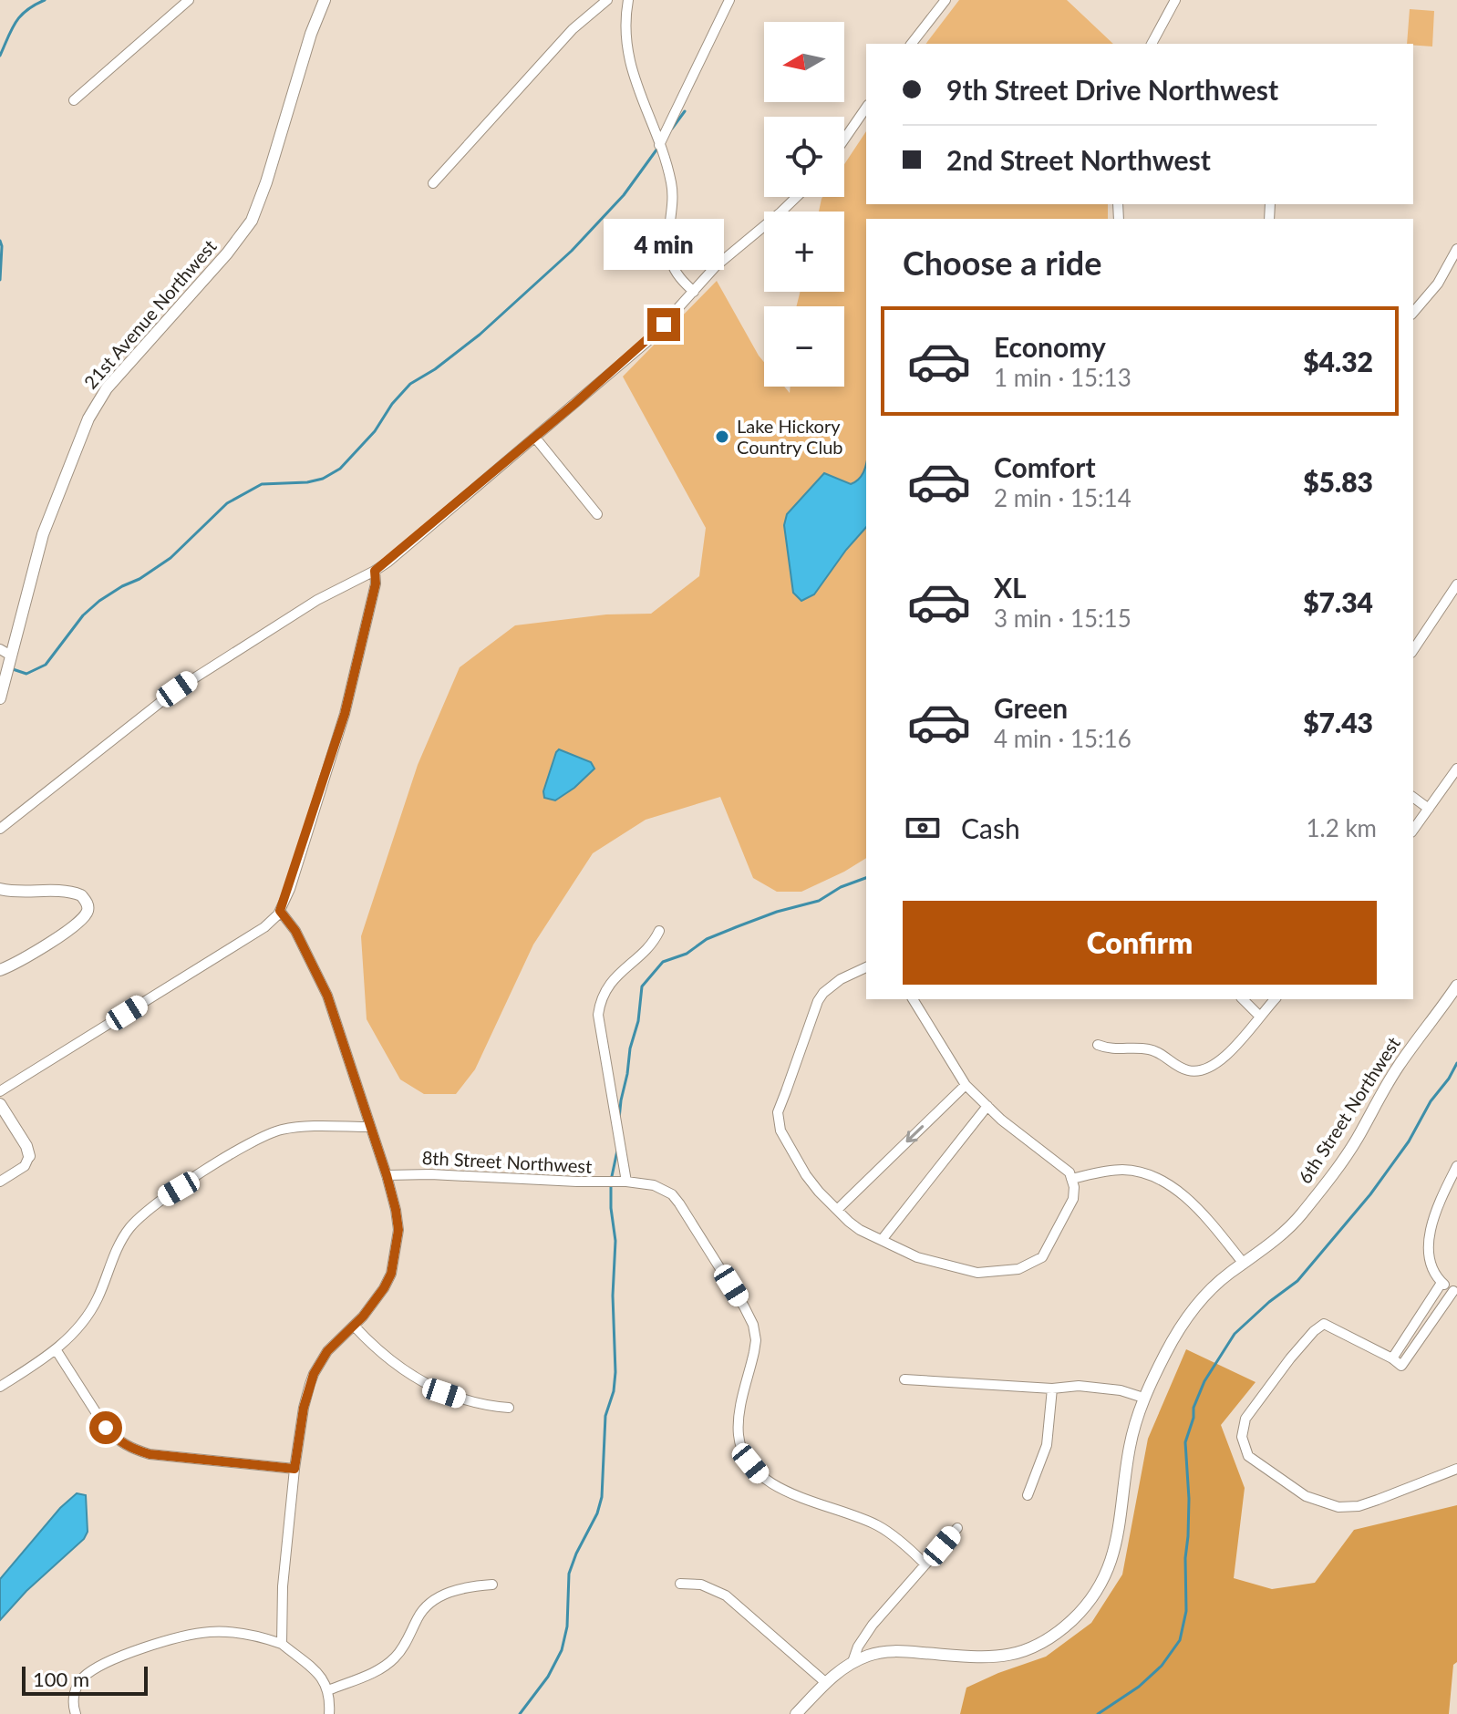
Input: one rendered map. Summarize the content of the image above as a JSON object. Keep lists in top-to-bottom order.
{
  "streets": {
    "street": ["21st Avenue Northwest", "6th Street Northwest", "8th Street Northwest"]
  },
  "places": ["Lake Hickory Country Club"],
  "scale_bar": "100 m",
  "north": "left",
  "page": {
    "map_buttons": ["+", "−"],
    "banner": ["9th Street Drive Northwest", "2nd Street Northwest"],
    "bubble": "4 min",
    "heading": "Choose a ride",
    "list": [
      {
        "name": "Economy",
        "note": "1 min · 15:13",
        "value": "$4.32"
      },
      {
        "name": "Comfort",
        "note": "2 min · 15:14",
        "value": "$5.83"
      },
      {
        "name": "XL",
        "note": "3 min · 15:15",
        "value": "$7.34"
      },
      {
        "name": "Green",
        "note": "4 min · 15:16",
        "value": "$7.43"
      }
    ],
    "pay": ["Cash", "1.2 km"],
    "buttons": "Confirm",
    "scale": "100 m"
  }
}
